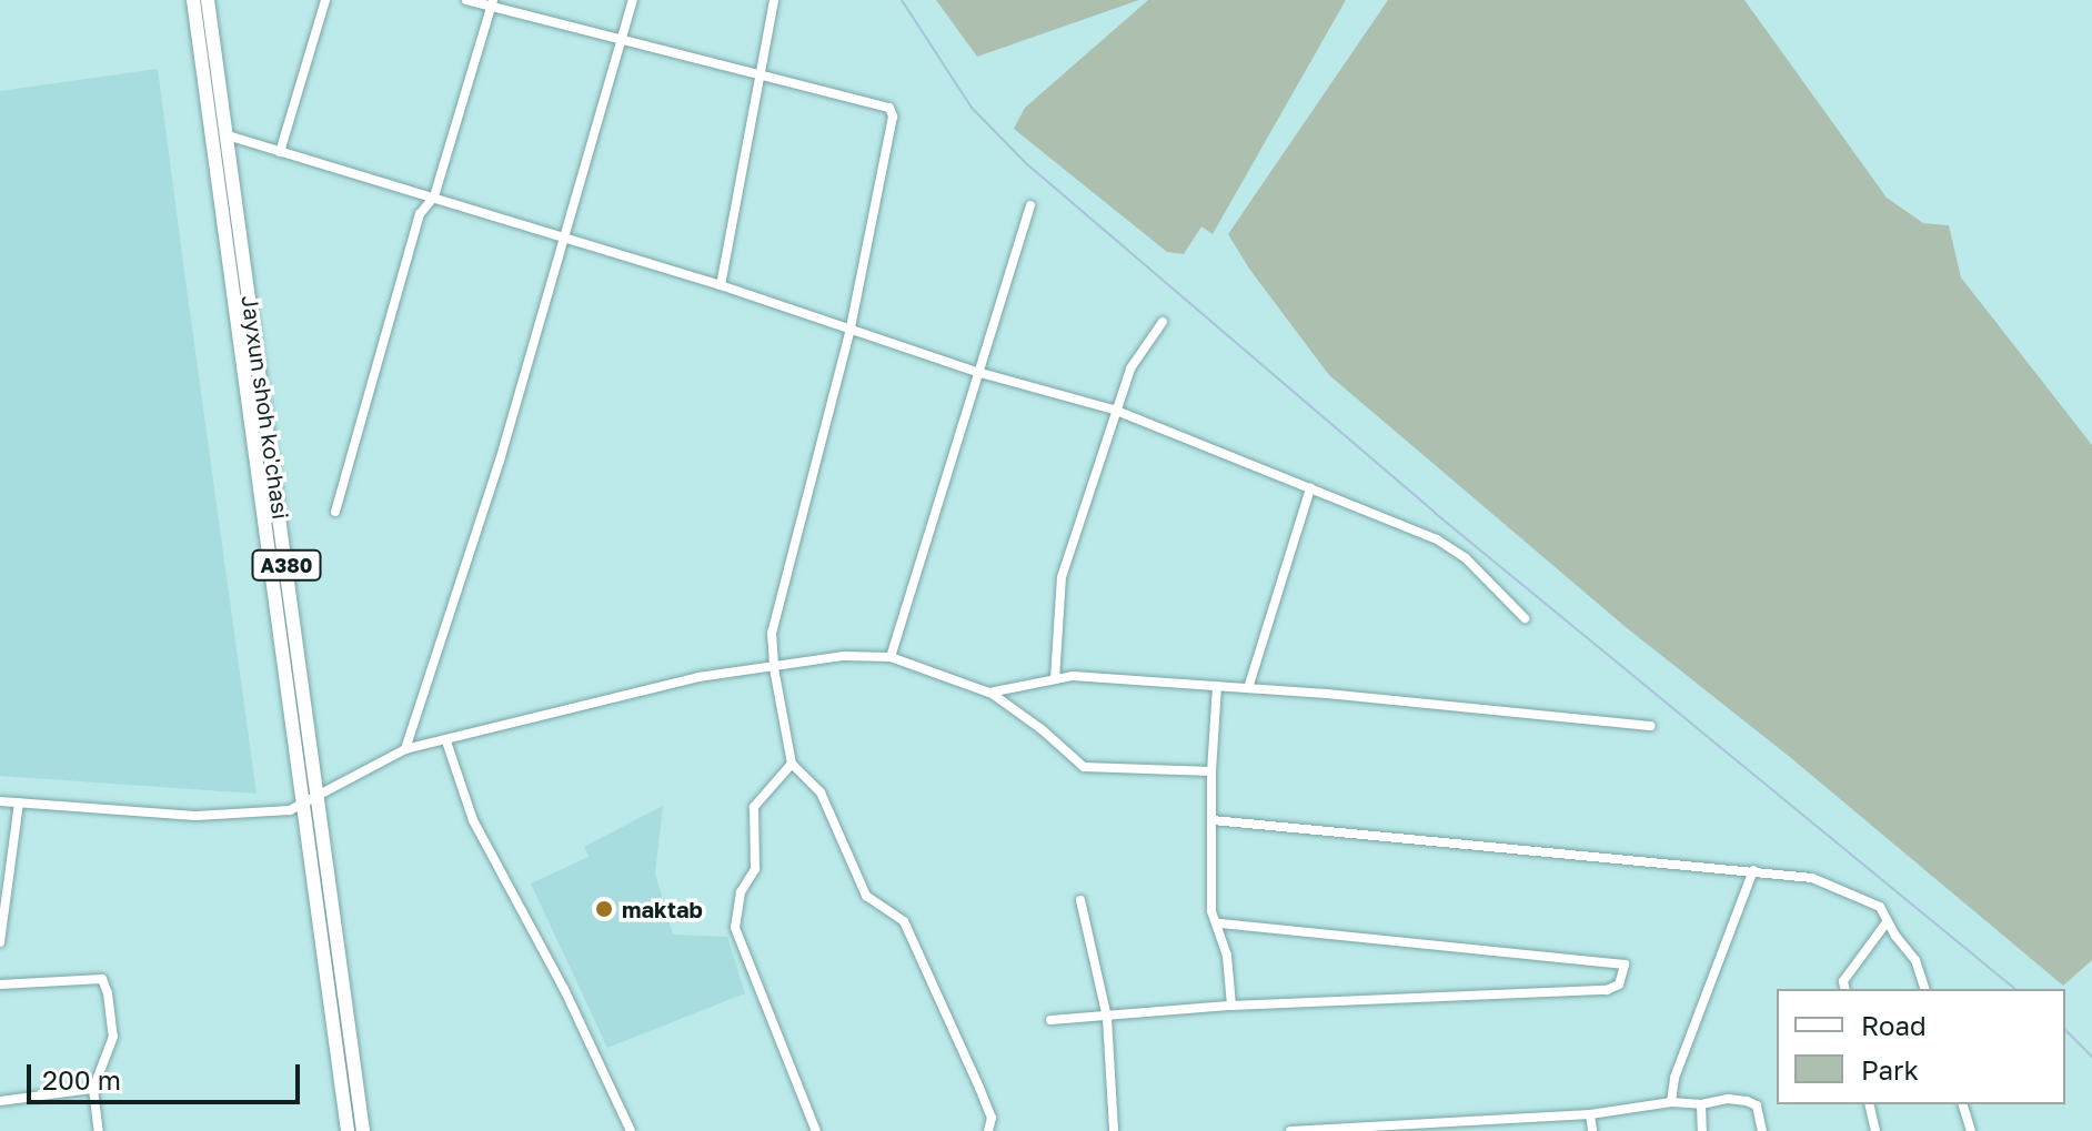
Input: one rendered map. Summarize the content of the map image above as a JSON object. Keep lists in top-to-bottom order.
{
  "streets": {
    "highway": ["Jayxun shoh ko'chasi", "A380"]
  },
  "places": ["maktab"],
  "legend": ["Road", "Park"],
  "scale_bar": "200 m"
}
